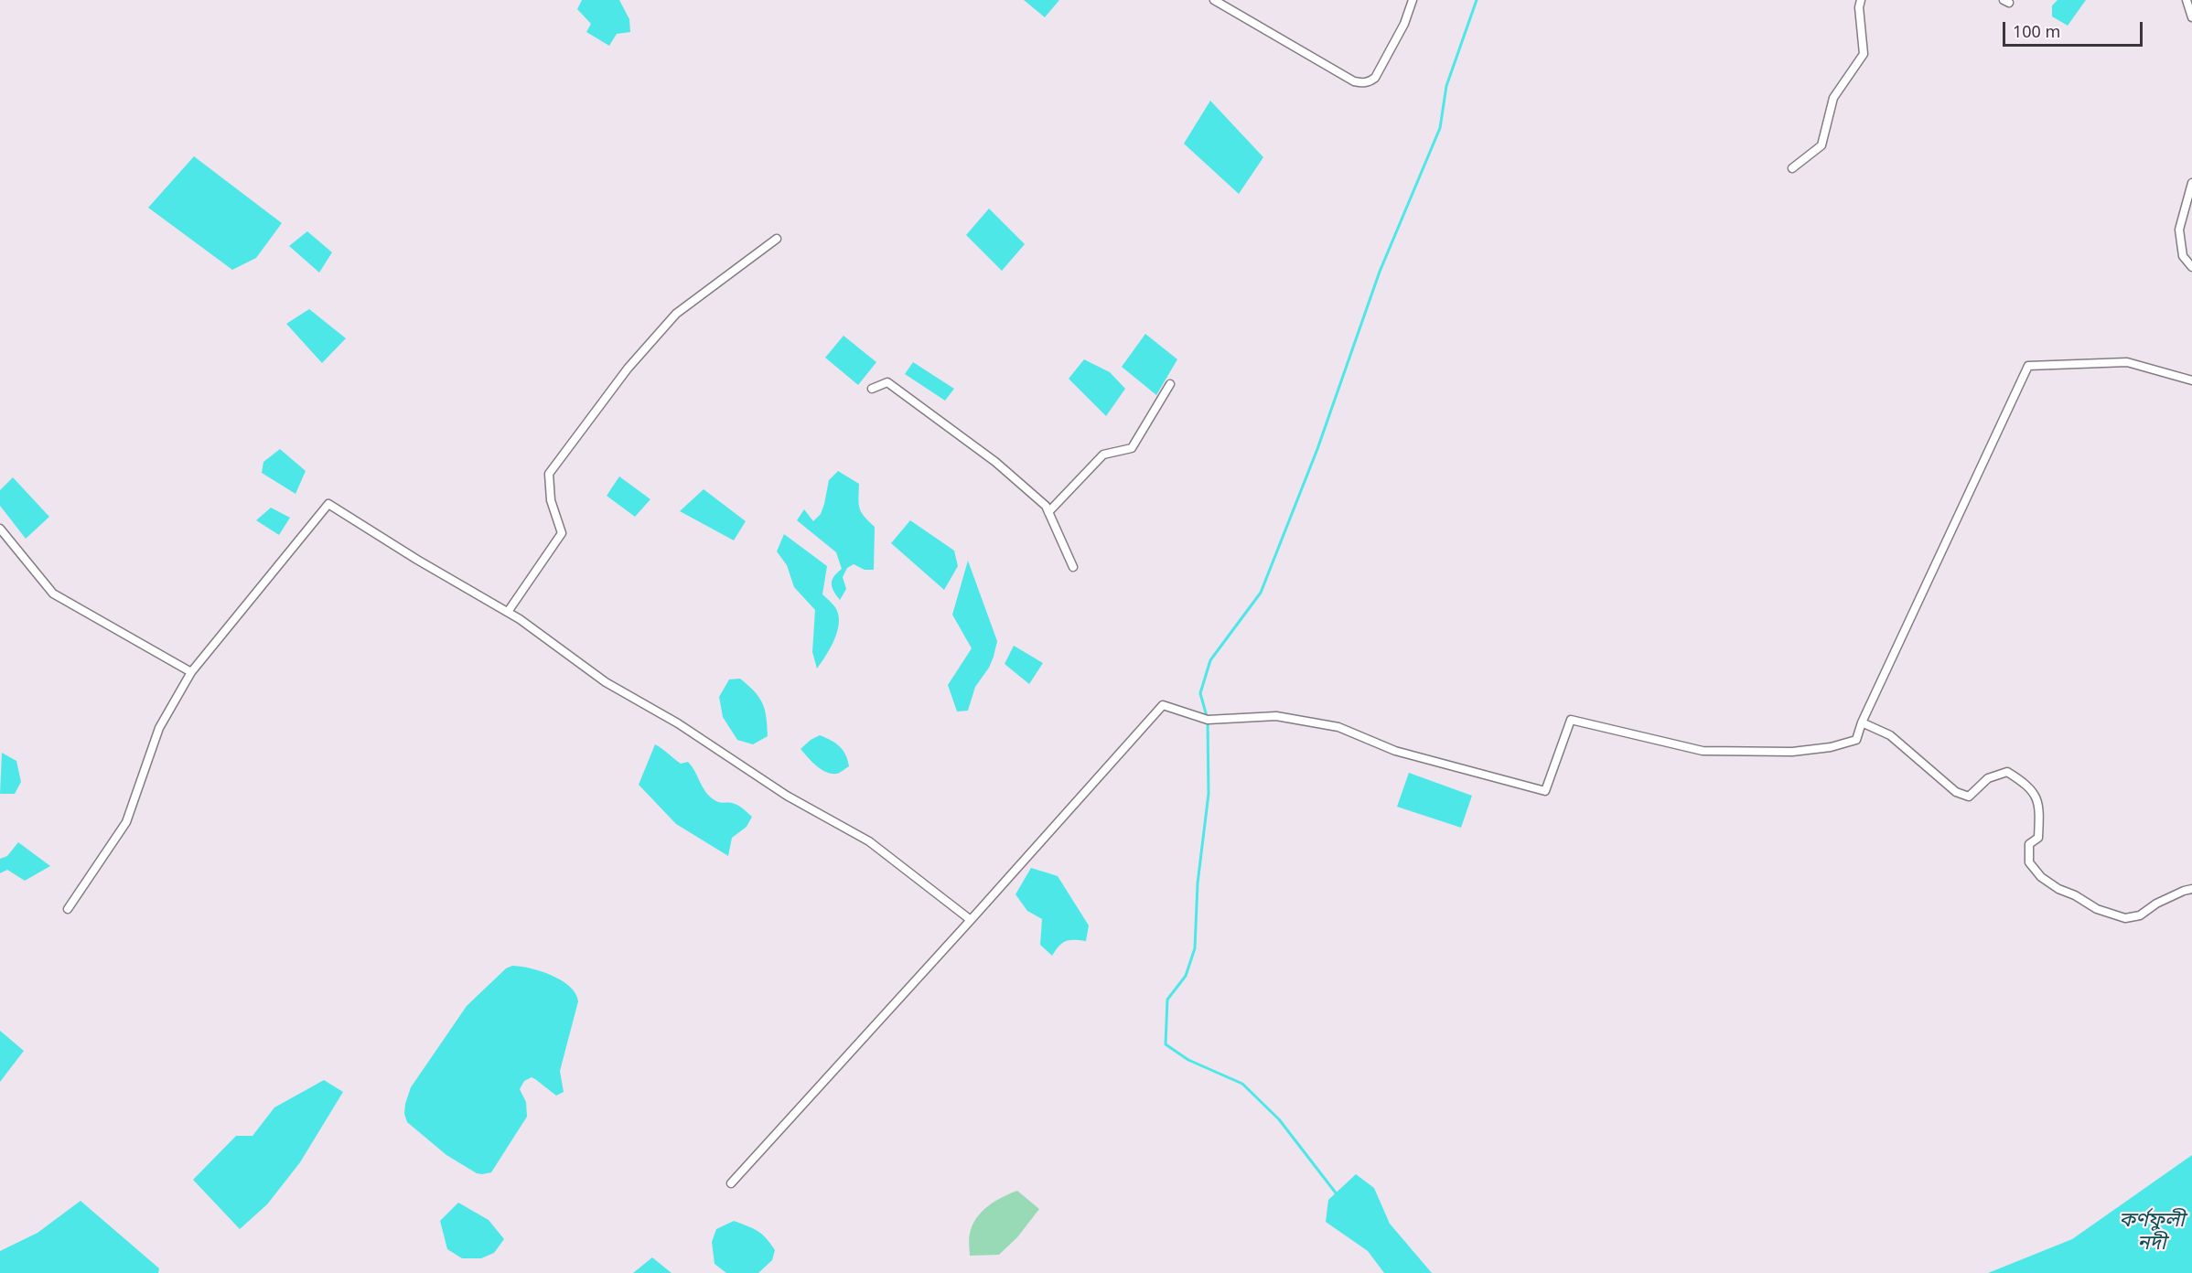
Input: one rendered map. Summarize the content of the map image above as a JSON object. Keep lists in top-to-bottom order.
{
  "water": ["কর্ণফুলী নদী"],
  "scale_bar": "100 m"
}
